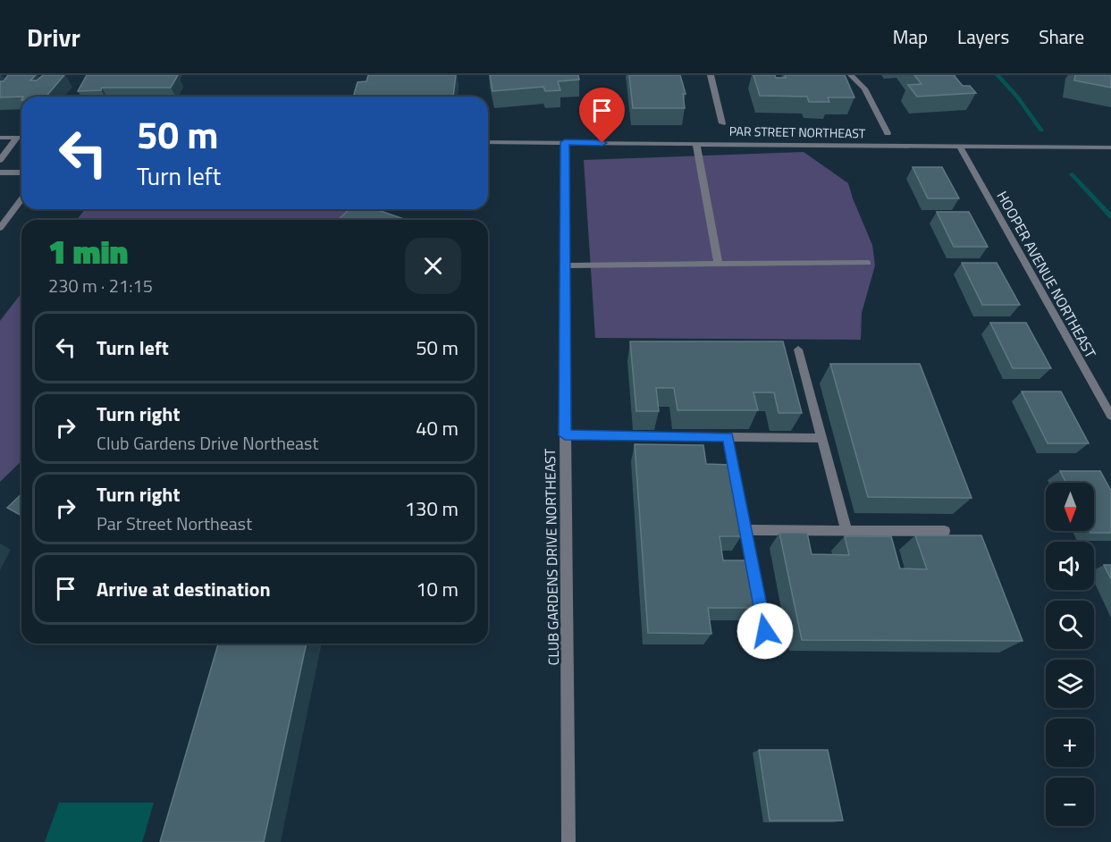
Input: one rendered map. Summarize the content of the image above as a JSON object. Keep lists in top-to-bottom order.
{
  "streets": {
    "street": ["PAR STREET NORTHEAST", "HOOPER AVENUE NORTHEAST", "CLUB GARDENS DRIVE NORTHEAST"]
  },
  "crossings": [
    ["PAR STREET NORTHEAST", "HOOPER AVENUE NORTHEAST"],
    ["PAR STREET NORTHEAST", "CLUB GARDENS DRIVE NORTHEAST"]
  ],
  "north": "bottom",
  "page": {
    "header": "Drivr",
    "nav": ["Map", "Layers", "Share"],
    "turn": ["50 m", "Turn left"],
    "heading": ["1 min", "230 m · 21:15"],
    "list": [
      {
        "name": "Turn left",
        "value": "50 m"
      },
      {
        "name": "Turn right",
        "note": "Club Gardens Drive Northeast",
        "value": "40 m"
      },
      {
        "name": "Turn right",
        "note": "Par Street Northeast",
        "value": "130 m"
      },
      {
        "name": "Arrive at destination",
        "value": "10 m"
      }
    ],
    "map_buttons": ["+", "−"]
  }
}
